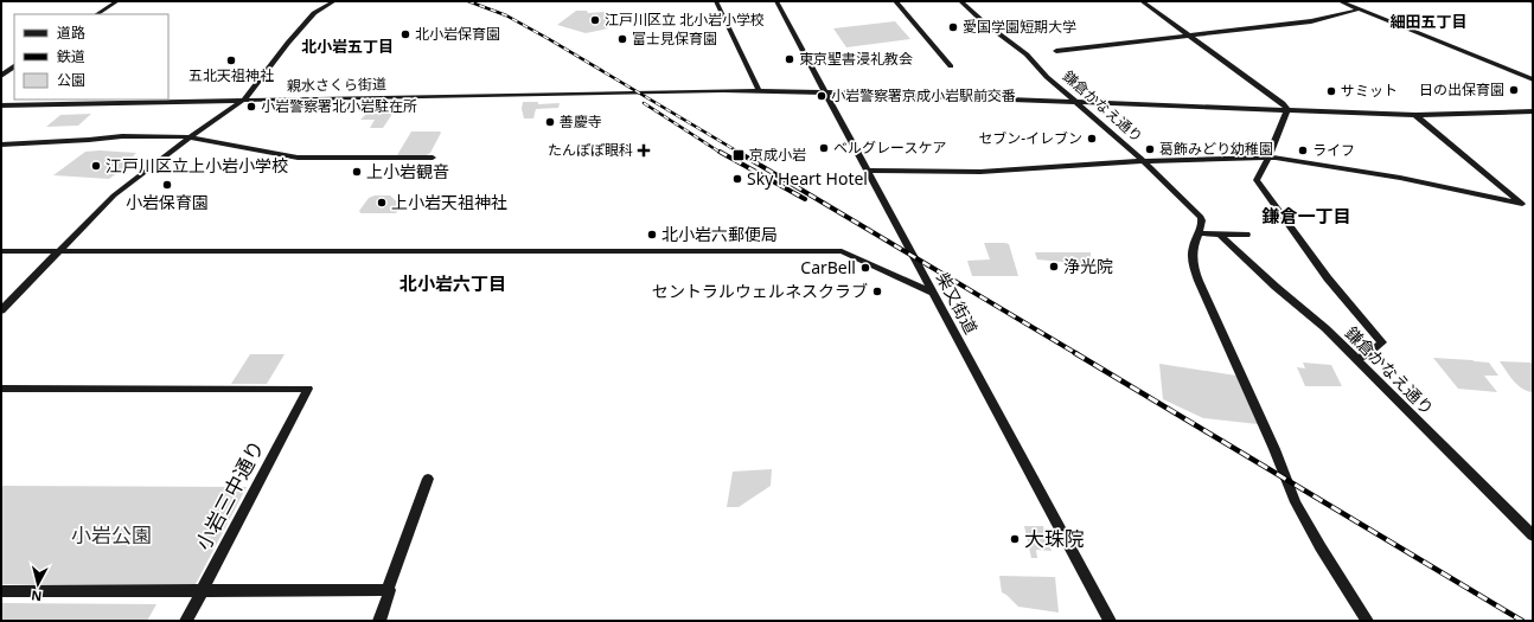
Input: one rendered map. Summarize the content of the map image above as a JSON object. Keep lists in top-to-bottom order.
{
  "streets": {
    "street": [
      "親水さくら街道",
      "鎌倉かなえ通り",
      "柴又街道",
      "小岩三中通り"
    ]
  },
  "crossings": [
    ["親水さくら街道", "鎌倉かなえ通り"],
    ["親水さくら街道", "柴又街道"]
  ],
  "districts": [
    "細田五丁目",
    "北小岩五丁目",
    "鎌倉一丁目",
    "北小岩六丁目"
  ],
  "parks": ["小岩公園"],
  "places": {
    "other": [
      "江戸川区立 北小岩小学校",
      "愛国学園短期大学",
      "北小岩保育園",
      "富士見保育園",
      "東京聖書浸礼教会",
      "五北天祖神社",
      "日の出保育園",
      "サミット",
      "小岩警察署京成小岩駅前交番",
      "小岩警察署北小岩駐在所",
      "善慶寺",
      "セブン-イレブン",
      "ベルグレースケア",
      "葛飾みどり幼稚園",
      "ライフ",
      "江戸川区立上小岩小学校",
      "上小岩観音",
      "Sky Heart Hotel",
      "小岩保育園",
      "上小岩天祖神社",
      "北小岩六郵便局",
      "浄光院",
      "CarBell",
      "セントラルウェルネスクラブ",
      "大珠院"
    ],
    "health": ["たんぽぽ眼科"],
    "transit": ["京成小岩"]
  },
  "legend": ["道路", "鉄道", "公園"],
  "north": "bottom"
}
